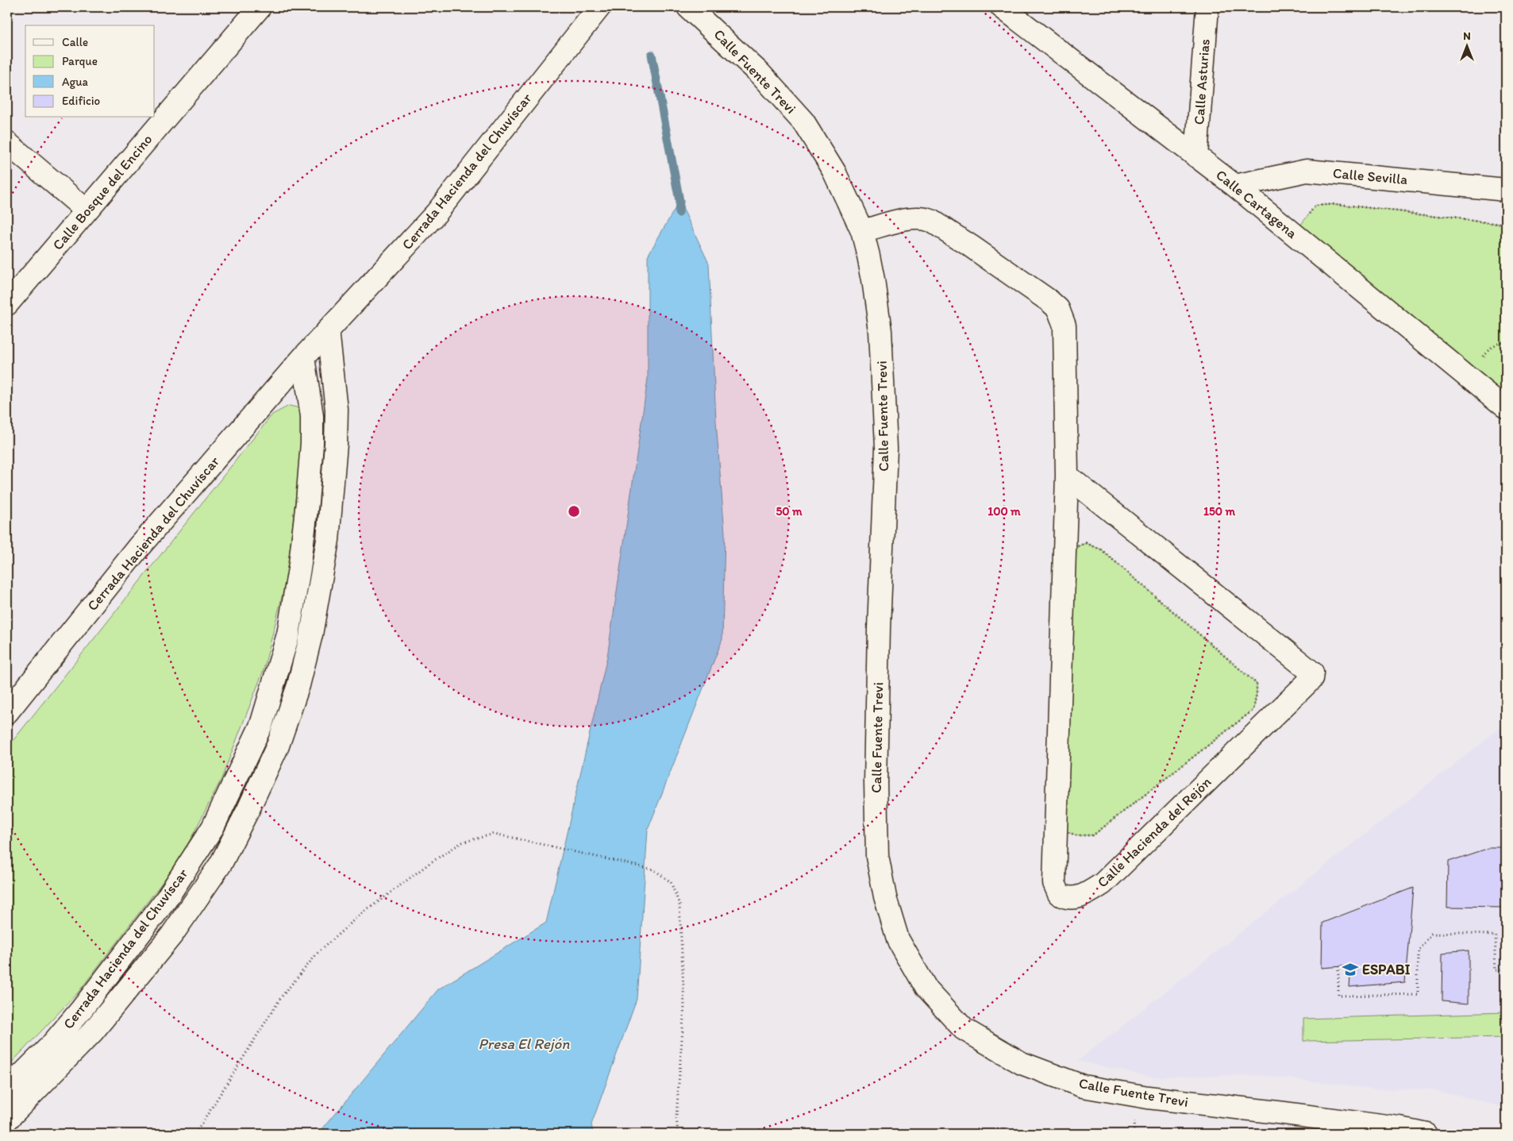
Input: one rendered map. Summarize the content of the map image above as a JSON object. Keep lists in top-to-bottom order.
{
  "streets": {
    "street": [
      "Calle Fuente Trevi",
      "Calle Asturias",
      "Cerrada Hacienda del Chuvíscar",
      "Calle Sevilla",
      "Calle Bosque del Encino",
      "Calle Cartagena",
      "Calle Hacienda del Rejón"
    ]
  },
  "crossings": [
    ["Calle Fuente Trevi", "Calle Hacienda del Rejón"],
    ["Calle Asturias", "Calle Cartagena"],
    ["Calle Sevilla", "Calle Cartagena"]
  ],
  "water": ["Presa El Rejón"],
  "places": {
    "school or university": ["ESPABI"]
  },
  "legend": [
    "Calle",
    "Parque",
    "Agua",
    "Edificio"
  ],
  "north": "top",
  "rings": ["50 m", "100 m", "150 m"]
}
